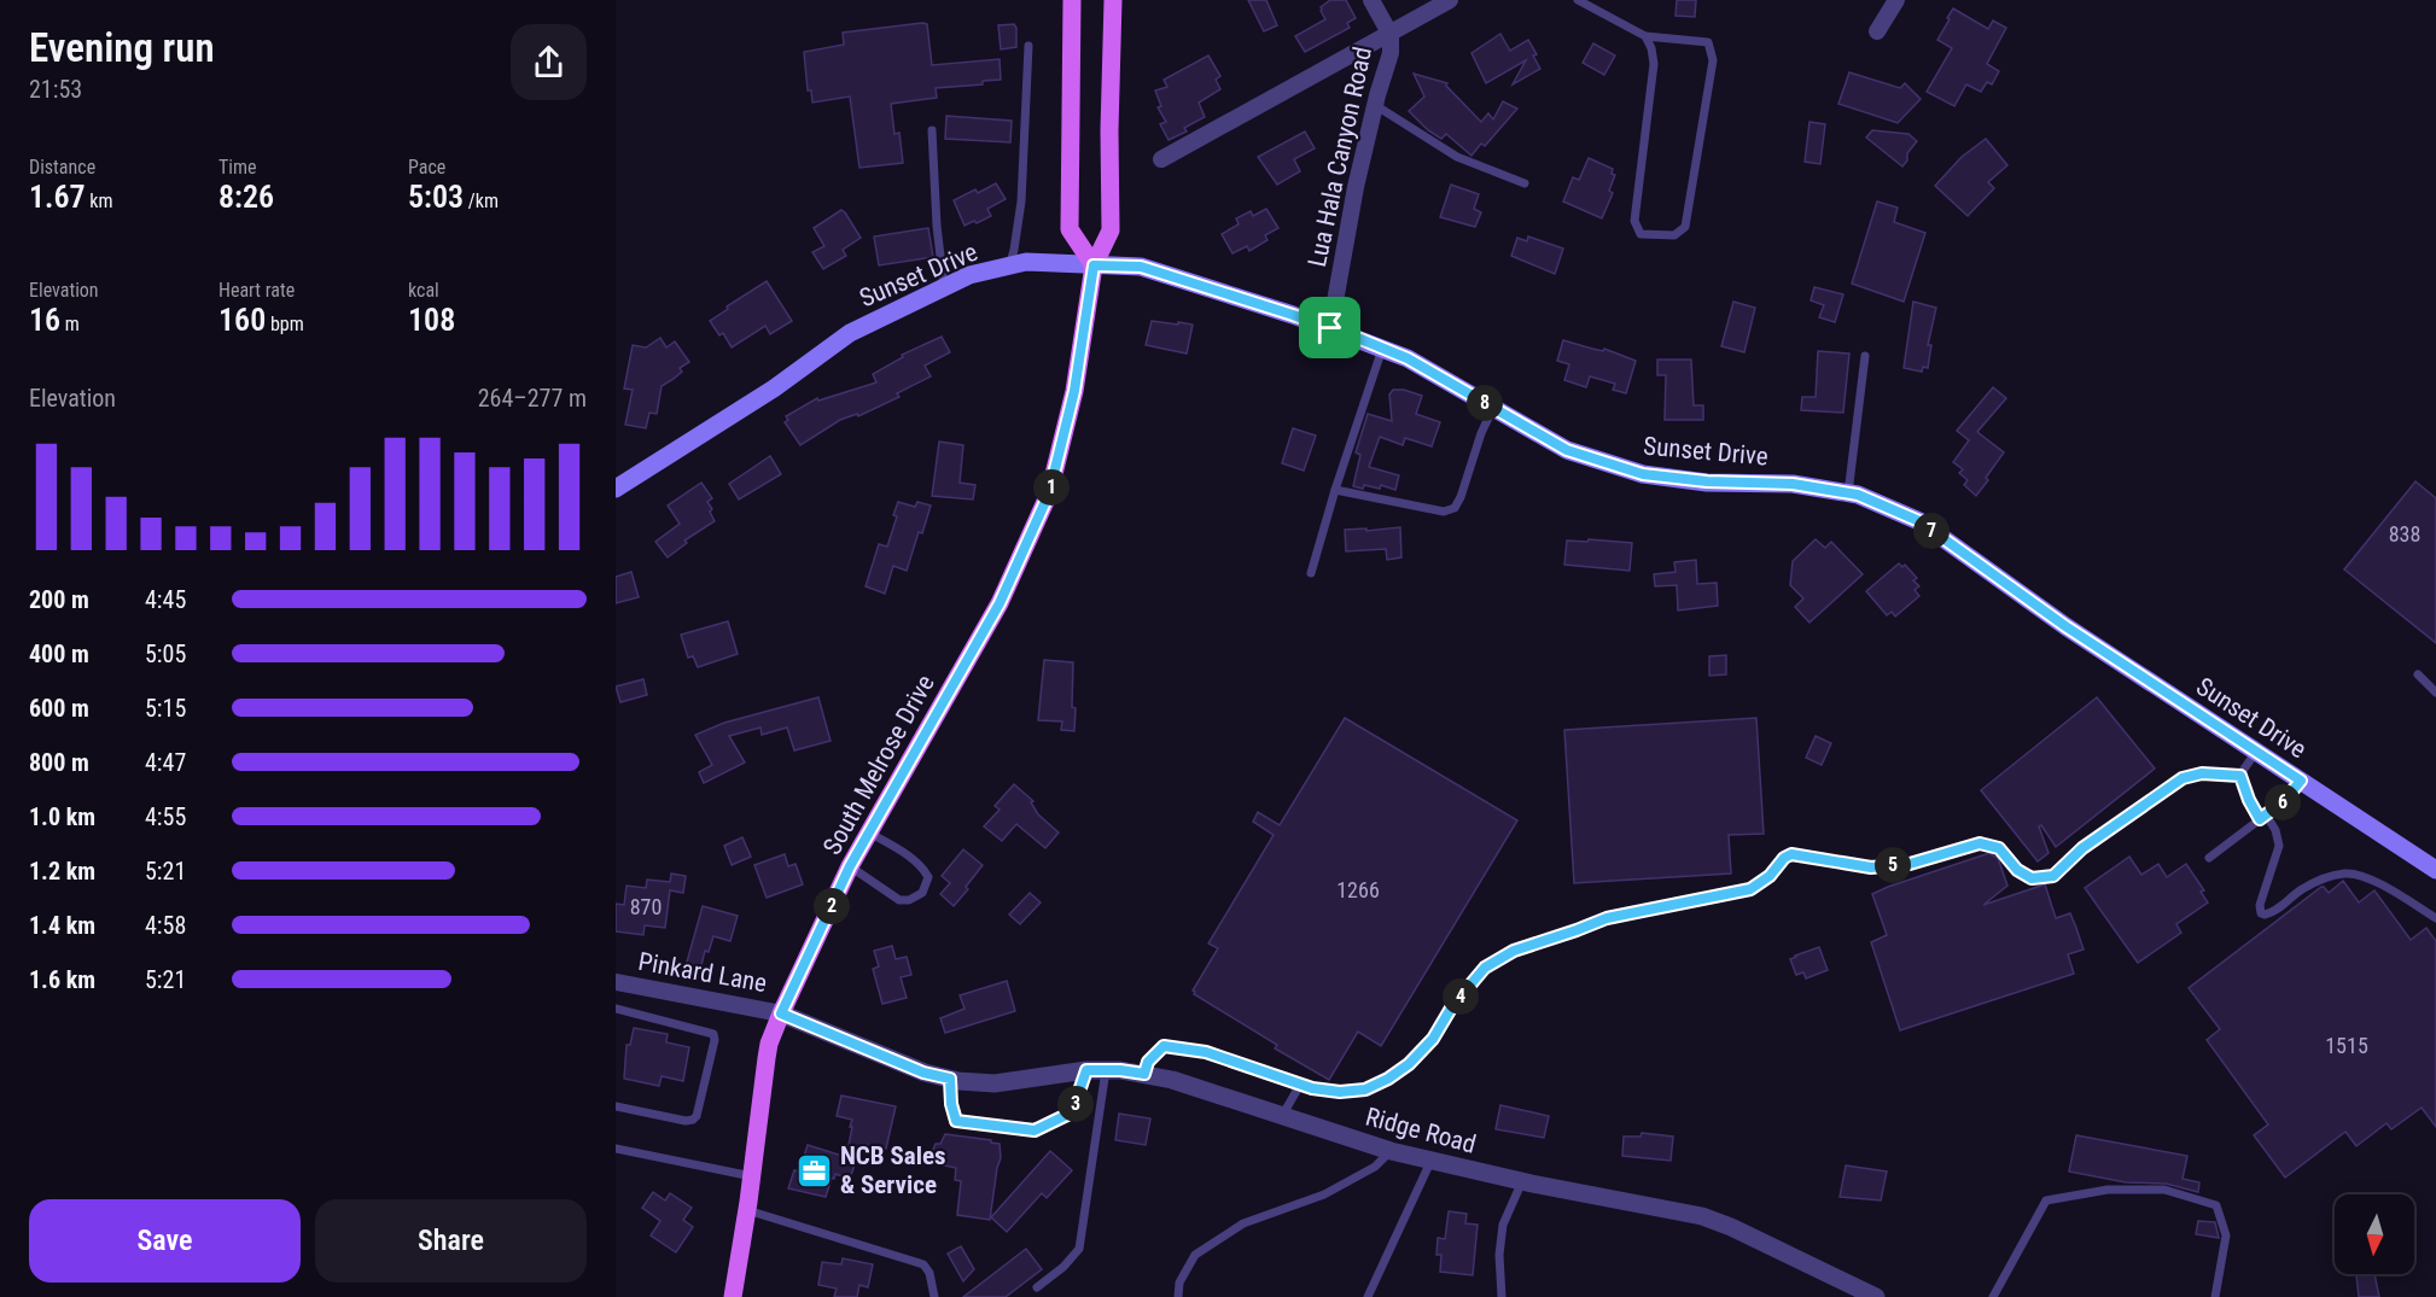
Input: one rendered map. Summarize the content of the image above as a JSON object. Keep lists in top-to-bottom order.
{
  "streets": {
    "main road": ["Sunset Drive", "South Melrose Drive"],
    "street": ["Lua Hala Canyon Road", "Pinkard Lane", "Ridge Road"]
  },
  "crossings": [
    ["Lua Hala Canyon Road", "Sunset Drive"],
    ["Sunset Drive", "South Melrose Drive"],
    ["South Melrose Drive", "Pinkard Lane"],
    ["South Melrose Drive", "Ridge Road"],
    ["Pinkard Lane", "Ridge Road"]
  ],
  "places": {
    "office": ["NCB Sales & Service"]
  },
  "house_numbers": [
    "838",
    "1266",
    "870",
    "1515"
  ],
  "north": "bottom",
  "page": {
    "heading": ["Evening run", "21:53"],
    "stats": [
      ["Distance", "1.67 km"],
      ["Time", "8:26"],
      ["Pace", "5:03 /km"],
      ["Elevation", "16 m"],
      ["Heart rate", "160 bpm"],
      ["kcal", "108"]
    ],
    "chart": ["Elevation", "264–277 m"],
    "pins": [
      "8",
      "1",
      "7",
      "6",
      "5",
      "2",
      "4",
      "3"
    ],
    "list": [
      {
        "name": "200 m",
        "note": "4:45"
      },
      {
        "name": "400 m",
        "note": "5:05"
      },
      {
        "name": "600 m",
        "note": "5:15"
      },
      {
        "name": "800 m",
        "note": "4:47"
      },
      {
        "name": "1.0 km",
        "note": "4:55"
      },
      {
        "name": "1.2 km",
        "note": "5:21"
      },
      {
        "name": "1.4 km",
        "note": "4:58"
      },
      {
        "name": "1.6 km",
        "note": "5:21"
      }
    ],
    "buttons": ["Save", "Share"]
  }
}
